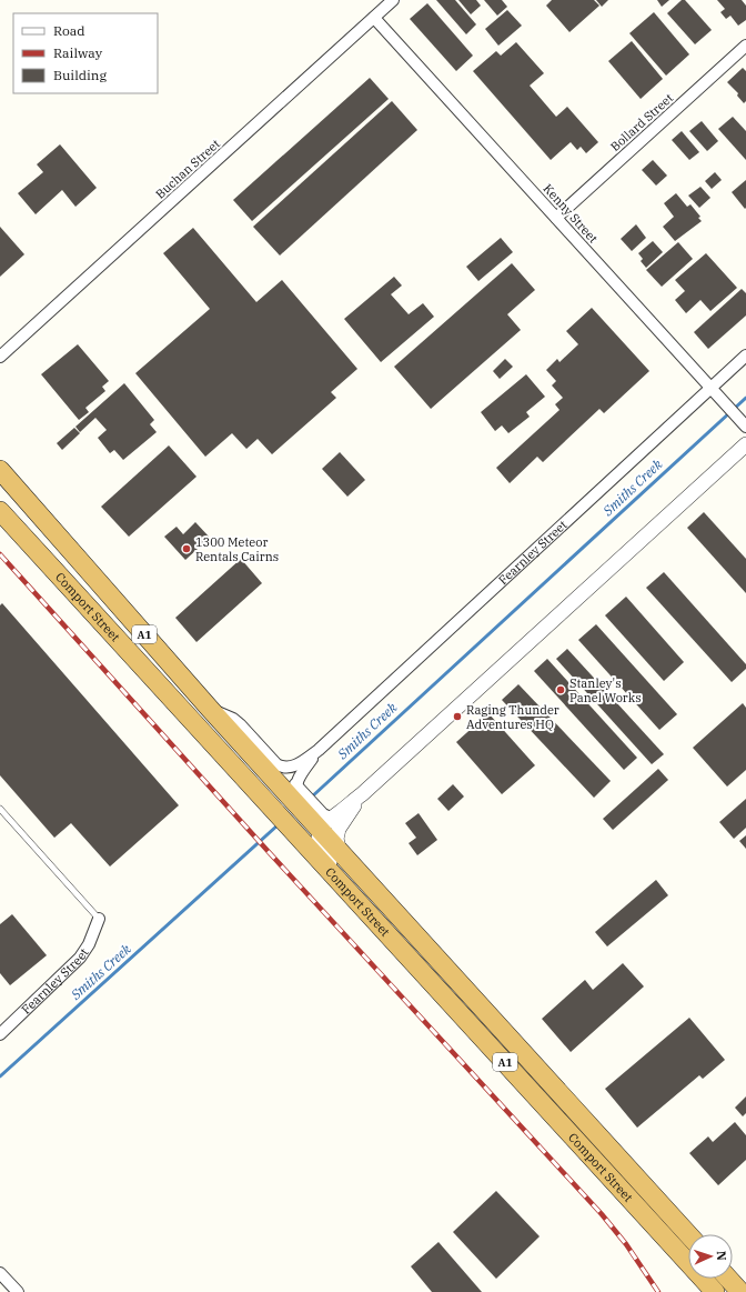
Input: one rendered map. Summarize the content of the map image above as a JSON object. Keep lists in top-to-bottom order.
{
  "streets": {
    "highway": ["Comport Street", "A1"],
    "street": [
      "Bollard Street",
      "Buchan Street",
      "Kenny Street",
      "Fearnley Street"
    ]
  },
  "crossings": [
    ["Bollard Street", "Kenny Street"],
    ["Buchan Street", "Kenny Street"],
    ["Kenny Street", "Fearnley Street"],
    ["Fearnley Street", "Comport Street"]
  ],
  "water": ["Smiths Creek"],
  "places": ["1300 Meteor Rentals Cairns", "Stanley's Panel Works", "Raging Thunder Adventures HQ"],
  "legend": ["Road", "Railway", "Building"],
  "north": "right"
}
